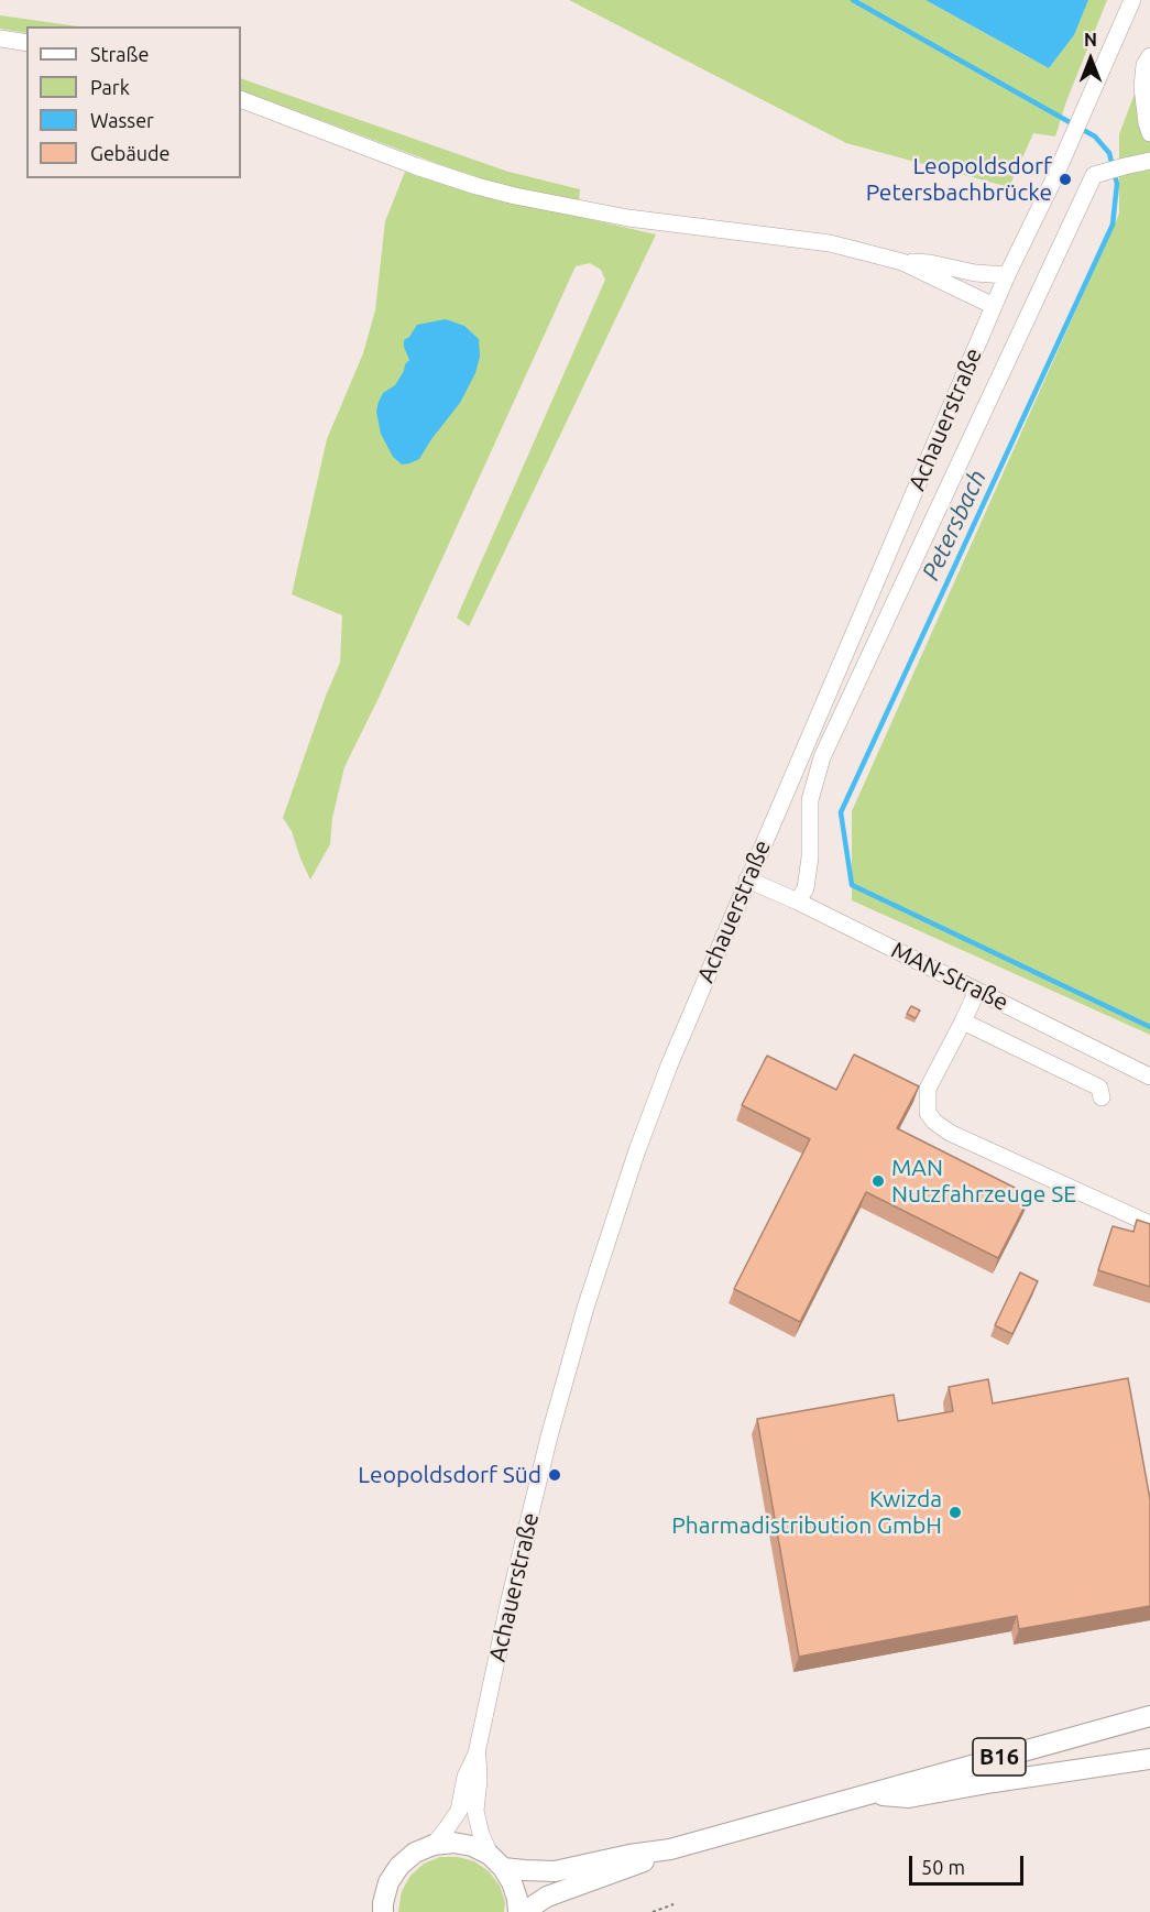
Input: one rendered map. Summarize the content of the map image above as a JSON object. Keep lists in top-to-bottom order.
{
  "streets": {
    "main road": ["B16"],
    "street": ["Achauerstraße", "MAN-Straße"]
  },
  "crossings": [
    ["Achauerstraße", "MAN-Straße"]
  ],
  "water": ["Petersbach"],
  "places": [
    "Leopoldsdorf Petersbachbrücke",
    "MAN Nutzfahrzeuge SE",
    "Leopoldsdorf Süd",
    "Kwizda Pharmadistribution GmbH"
  ],
  "legend": [
    "Straße",
    "Park",
    "Wasser",
    "Gebäude"
  ],
  "scale_bar": "50 m",
  "north": "top"
}
